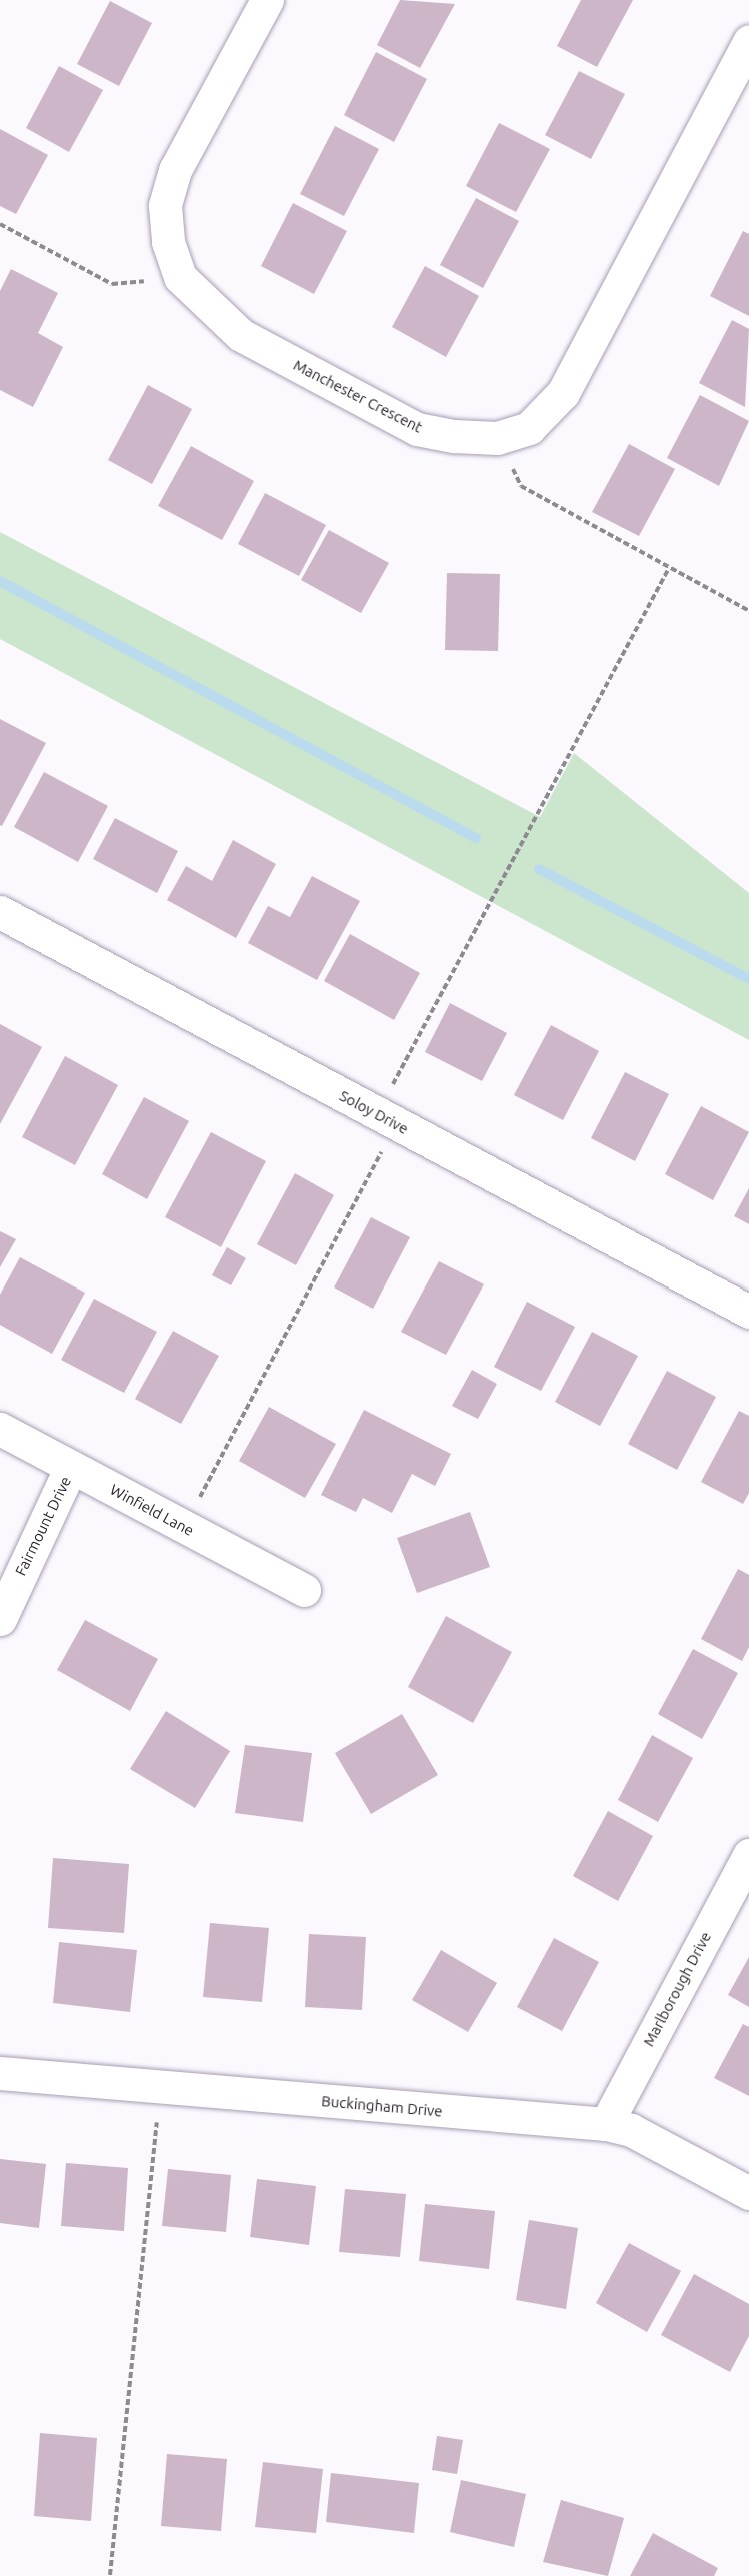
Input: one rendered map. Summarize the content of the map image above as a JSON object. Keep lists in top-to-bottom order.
{
  "streets": {
    "street": [
      "Manchester Crescent",
      "Soloy Drive",
      "Winfield Lane",
      "Fairmount Drive",
      "Marlborough Drive",
      "Buckingham Drive"
    ]
  },
  "crossings": [
    ["Winfield Lane", "Fairmount Drive"],
    ["Marlborough Drive", "Buckingham Drive"]
  ]
}
